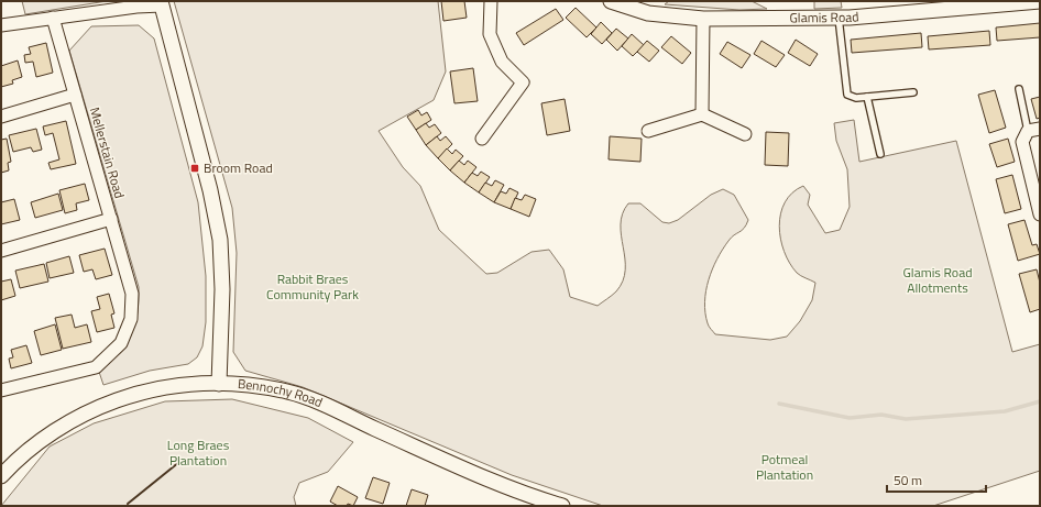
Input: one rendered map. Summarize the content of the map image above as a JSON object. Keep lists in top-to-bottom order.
{
  "streets": {
    "street": ["Glamis Road", "Mellerstain Road", "Bennochy Road"]
  },
  "parks": [
    "Glamis Road Allotments",
    "Rabbit Braes Community Park",
    "Long Braes Plantation",
    "Potmeal Plantation"
  ],
  "places": {
    "transit": ["Broom Road"]
  },
  "scale_bar": "50 m"
}
